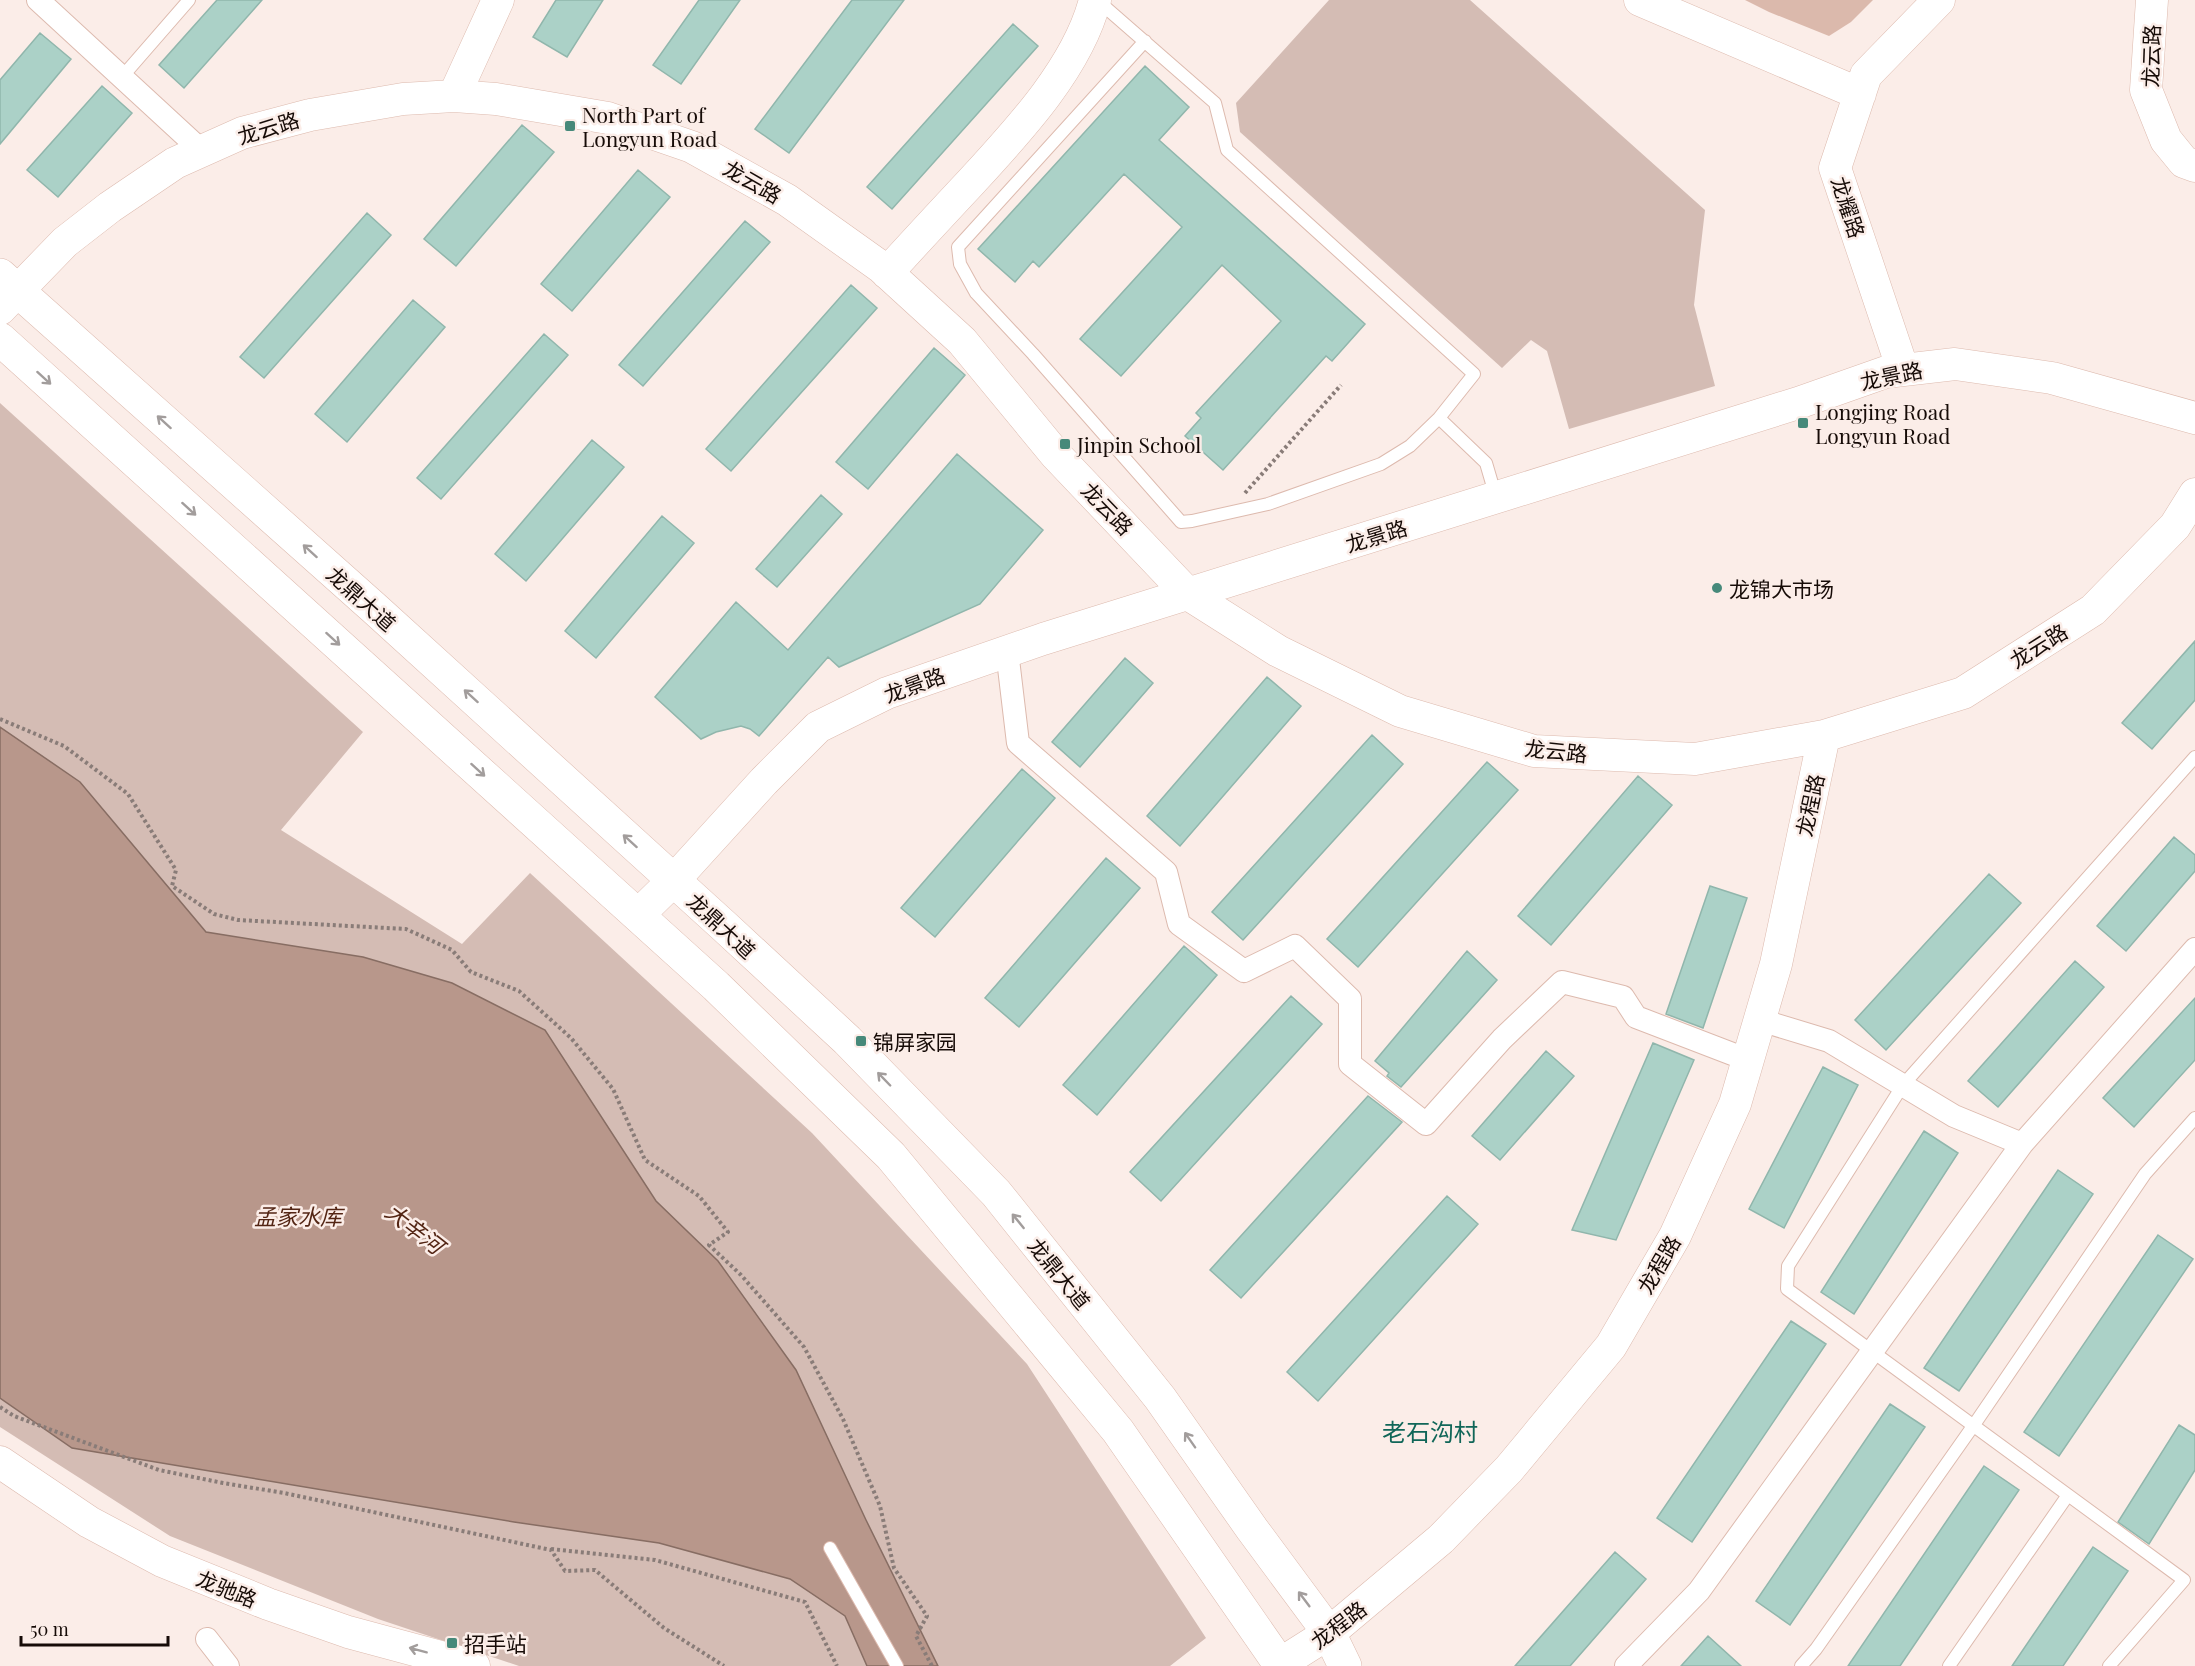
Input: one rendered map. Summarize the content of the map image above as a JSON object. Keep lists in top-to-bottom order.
{
  "streets": {
    "main road": ["龙鼎大道"],
    "street": [
      "龙云路",
      "龙耀路",
      "龙景路",
      "龙程路",
      "龙驰路"
    ]
  },
  "crossings": [
    ["龙云路", "龙景路"],
    ["龙云路", "龙鼎大道"],
    ["龙云路", "龙程路"],
    ["龙耀路", "龙景路"],
    ["龙景路", "龙鼎大道"],
    ["龙鼎大道", "龙程路"]
  ],
  "districts": ["老石沟村"],
  "water": ["孟家水库", "大辛河"],
  "places": {
    "transit": [
      "North Part of Longyun Road",
      "Longjing Road Longyun Road",
      "Jinpin School",
      "锦屏家园",
      "招手站"
    ],
    "other": ["龙锦大市场"]
  },
  "scale_bar": "50 m"
}
